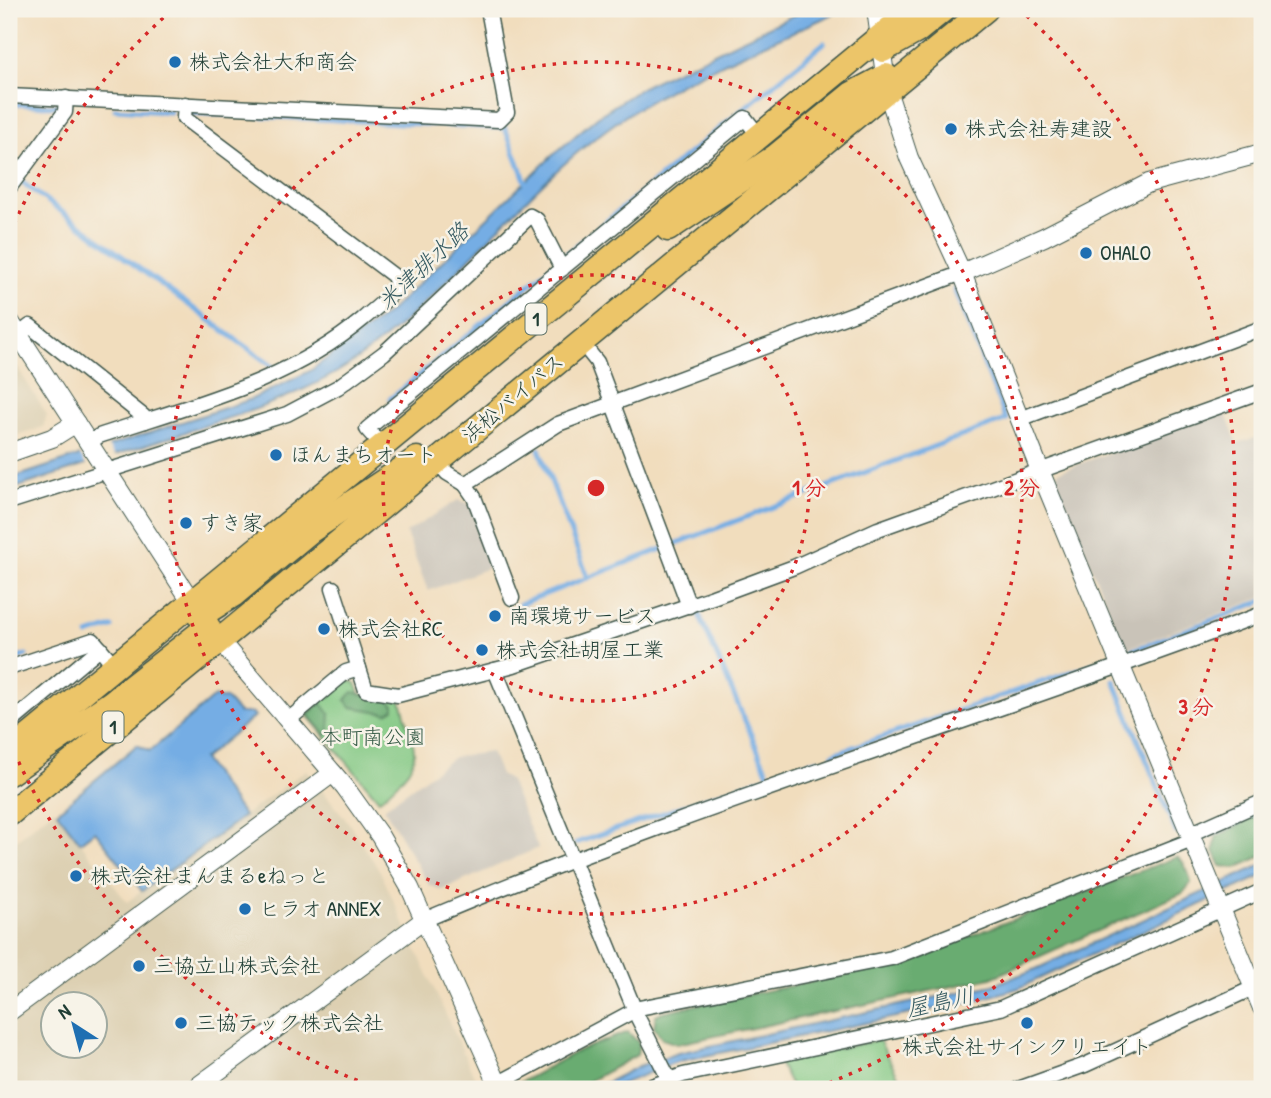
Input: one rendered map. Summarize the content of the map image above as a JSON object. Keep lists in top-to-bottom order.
{
  "streets": {
    "highway": ["1", "浜松バイパス"]
  },
  "water": ["米津排水路", "屋島川"],
  "parks": ["本町南公園"],
  "places": [
    "株式会社大和商会",
    "株式会社寿建設",
    "OHALO",
    "ほんまちオート",
    "すき家",
    "南環境サービス",
    "株式会社RC",
    "株式会社胡屋工業",
    "株式会社まんまるeねっと",
    "ヒラオ ANNEX",
    "三協立山株式会社",
    "三協テック株式会社",
    "株式会社サインクリエイト"
  ],
  "north": "top left",
  "rings": ["1 分", "2 分", "3 分"]
}
